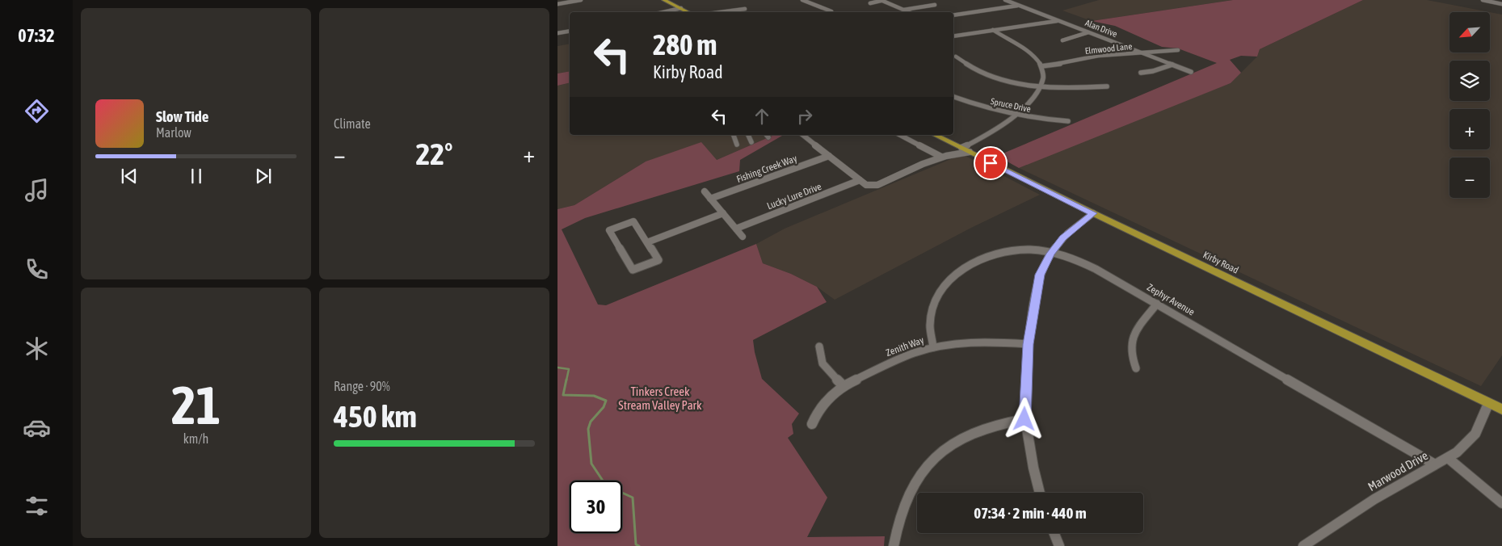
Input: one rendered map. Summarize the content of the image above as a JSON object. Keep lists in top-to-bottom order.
{
  "streets": {
    "main road": ["Kirby Road"],
    "street": [
      "Alan Drive",
      "Elmwood Lane",
      "Spruce Drive",
      "Fishing Creek Way",
      "Lucky Lure Drive",
      "Zephyr Avenue",
      "Zenith Way",
      "Marwood Drive"
    ]
  },
  "crossings": [
    ["Alan Drive", "Elmwood Lane"],
    ["Kirby Road", "Marwood Drive"],
    ["Zephyr Avenue", "Zenith Way"],
    ["Zephyr Avenue", "Marwood Drive"]
  ],
  "parks": ["Tinkers Creek Stream Valley Park"],
  "north": "bottom left",
  "page": {
    "tabs": "07:32",
    "tile": [
      "Climate",
      ["21", "km/h"],
      ["Range · 90%", "450 km"]
    ],
    "map_buttons": ["+", "−"],
    "turn": ["280 m", "Kirby Road"],
    "song": ["Slow Tide", "Marlow"],
    "heat": ["−", "22°", "+"],
    "limit": "30",
    "trip": "07:34 · 2 min · 440 m"
  }
}
